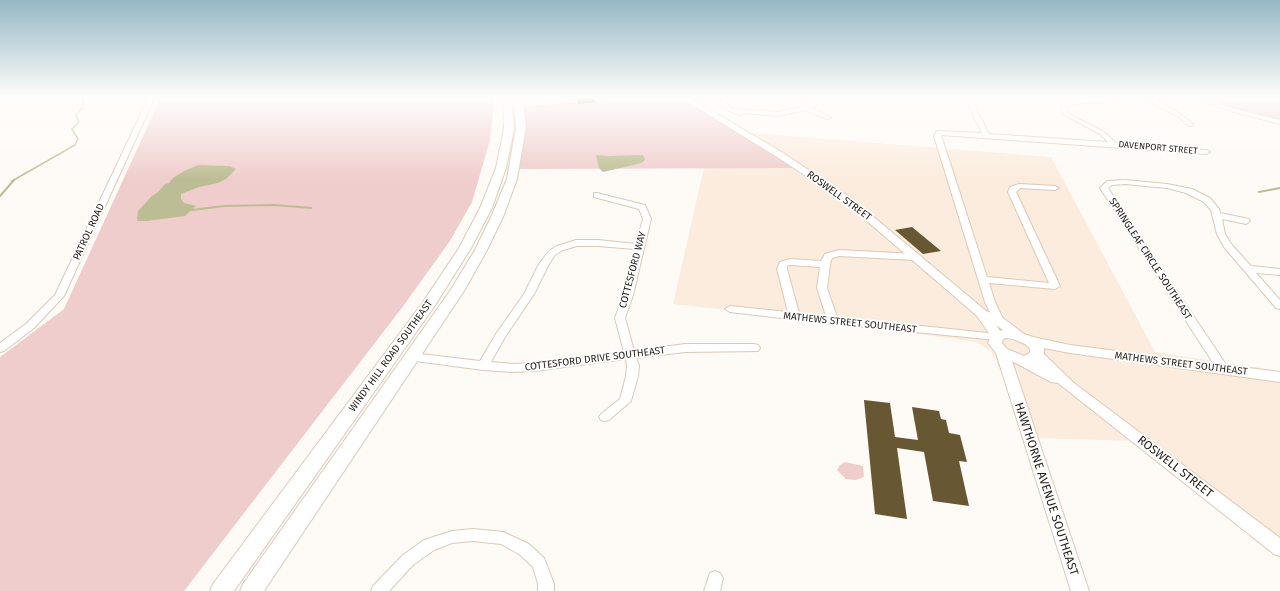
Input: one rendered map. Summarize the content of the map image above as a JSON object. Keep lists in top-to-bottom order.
{
  "streets": {
    "main road": ["WINDY HILL ROAD SOUTHEAST"],
    "street": [
      "DAVENPORT STREET",
      "ROSWELL STREET",
      "PATROL ROAD",
      "SPRINGLEAF CIRCLE SOUTHEAST",
      "COTTESFORD WAY",
      "MATHEWS STREET SOUTHEAST",
      "COTTESFORD DRIVE SOUTHEAST",
      "HAWTHORNE AVENUE SOUTHEAST"
    ]
  },
  "crossings": [
    ["ROSWELL STREET", "MATHEWS STREET SOUTHEAST"],
    ["ROSWELL STREET", "HAWTHORNE AVENUE SOUTHEAST"],
    ["SPRINGLEAF CIRCLE SOUTHEAST", "MATHEWS STREET SOUTHEAST"],
    ["COTTESFORD WAY", "COTTESFORD DRIVE SOUTHEAST"],
    ["MATHEWS STREET SOUTHEAST", "HAWTHORNE AVENUE SOUTHEAST"],
    ["WINDY HILL ROAD SOUTHEAST", "COTTESFORD DRIVE SOUTHEAST"]
  ]
}
